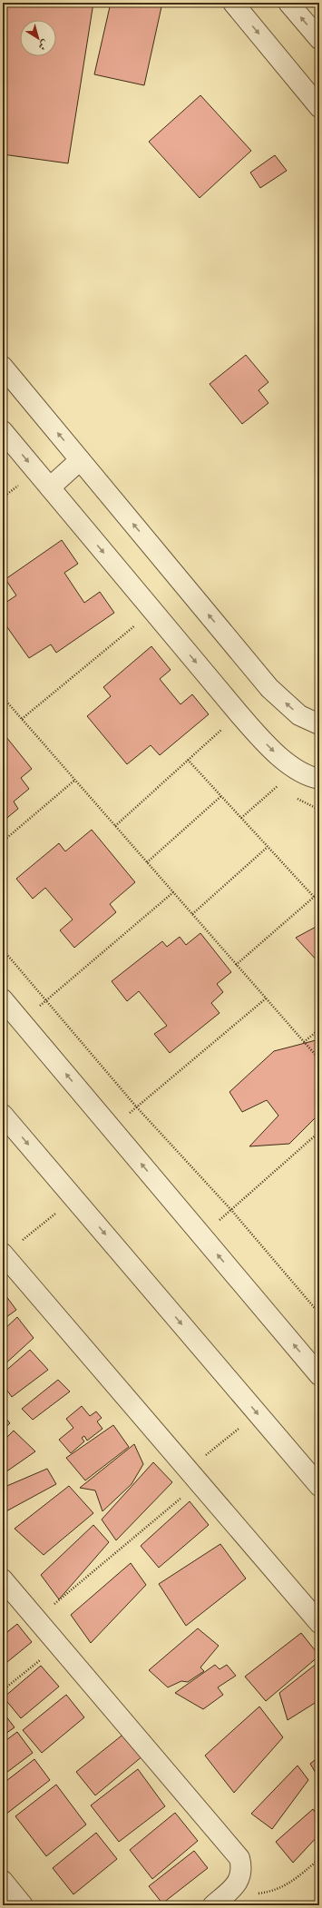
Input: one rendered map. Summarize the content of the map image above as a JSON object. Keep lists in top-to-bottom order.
{
  "north": "bottom right"
}
